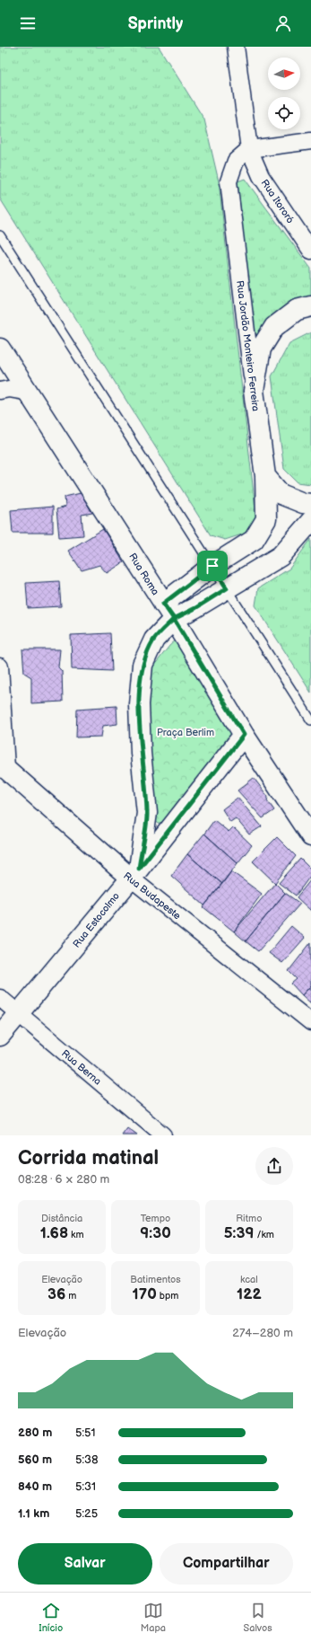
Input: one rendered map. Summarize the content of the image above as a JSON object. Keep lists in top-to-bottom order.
{
  "streets": {
    "street": [
      "Rua Itororó",
      "Rua Jordão Monteiro Ferreira",
      "Rua Roma",
      "Rua Budapeste",
      "Rua Estocolmo",
      "Rua Berna"
    ]
  },
  "crossings": [
    ["Rua Itororó", "Rua Jordão Monteiro Ferreira"],
    ["Rua Jordão Monteiro Ferreira", "Rua Roma"],
    ["Rua Roma", "Rua Estocolmo"],
    ["Rua Budapeste", "Rua Estocolmo"],
    ["Rua Estocolmo", "Rua Berna"]
  ],
  "parks": ["Praça Berlim"],
  "north": "right",
  "page": {
    "header": "Sprintly",
    "heading": ["Corrida matinal", "08:28 · 6 × 280 m"],
    "stats": [
      ["Distância", "1.68 km"],
      ["Tempo", "9:30"],
      ["Ritmo", "5:39 /km"],
      ["Elevação", "36 m"],
      ["Batimentos", "170 bpm"],
      ["kcal", "122"]
    ],
    "chart": ["Elevação", "274–280 m"],
    "list": [
      {
        "name": "280 m",
        "note": "5:51"
      },
      {
        "name": "560 m",
        "note": "5:38"
      },
      {
        "name": "840 m",
        "note": "5:31"
      },
      {
        "name": "1.1 km",
        "note": "5:25"
      }
    ],
    "buttons": ["Salvar", "Compartilhar"],
    "tabs": ["Início", "Mapa", "Salvos"]
  }
}
